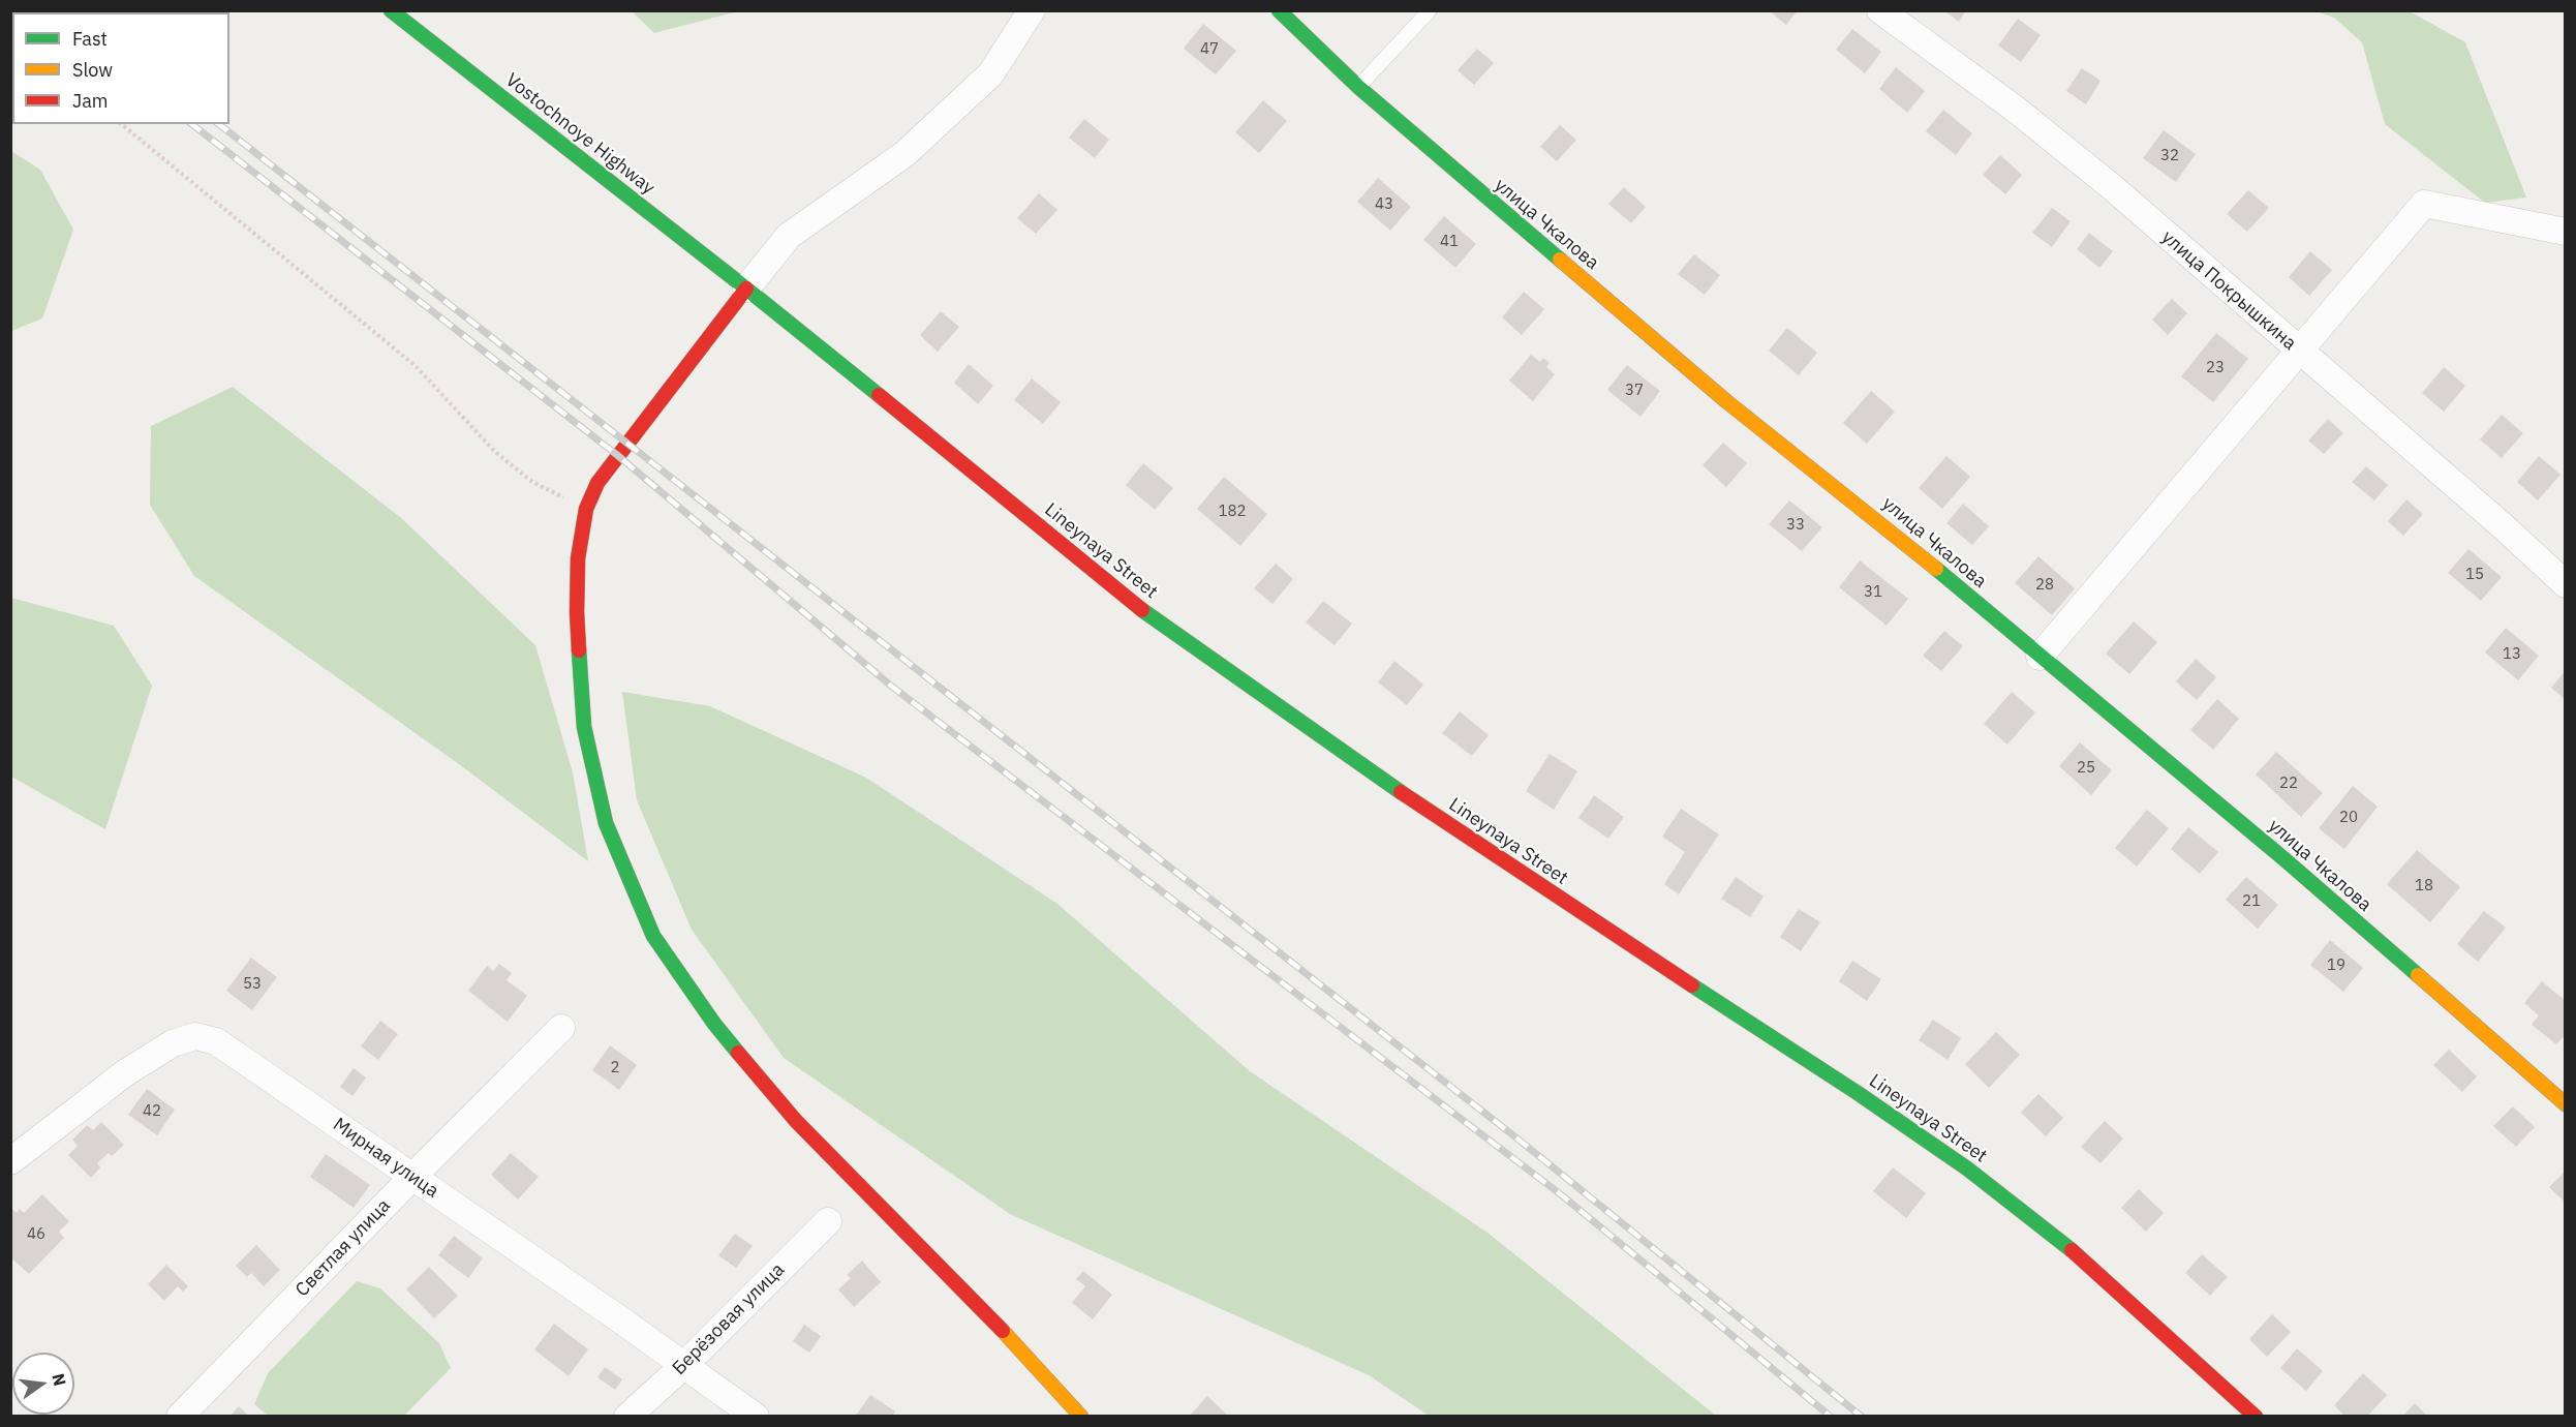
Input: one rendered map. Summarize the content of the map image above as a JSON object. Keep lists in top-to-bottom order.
{
  "streets": {
    "street": [
      "Vostochnoye Highway",
      "улица Чкалова",
      "улица Покрышкина",
      "Lineynaya Street",
      "Мирная улица",
      "Светлая улица",
      "Берёзовая улица"
    ]
  },
  "crossings": [
    ["Vostochnoye Highway", "Lineynaya Street"],
    ["Мирная улица", "Светлая улица"],
    ["Мирная улица", "Берёзовая улица"]
  ],
  "house_numbers": [
    "47",
    "32",
    "43",
    "41",
    "23",
    "37",
    "182",
    "33",
    "15",
    "28",
    "31",
    "13",
    "25",
    "22",
    "20",
    "18",
    "21",
    "19",
    "53",
    "2",
    "42",
    "46"
  ],
  "legend": ["Fast", "Slow", "Jam"],
  "north": "right"
}
